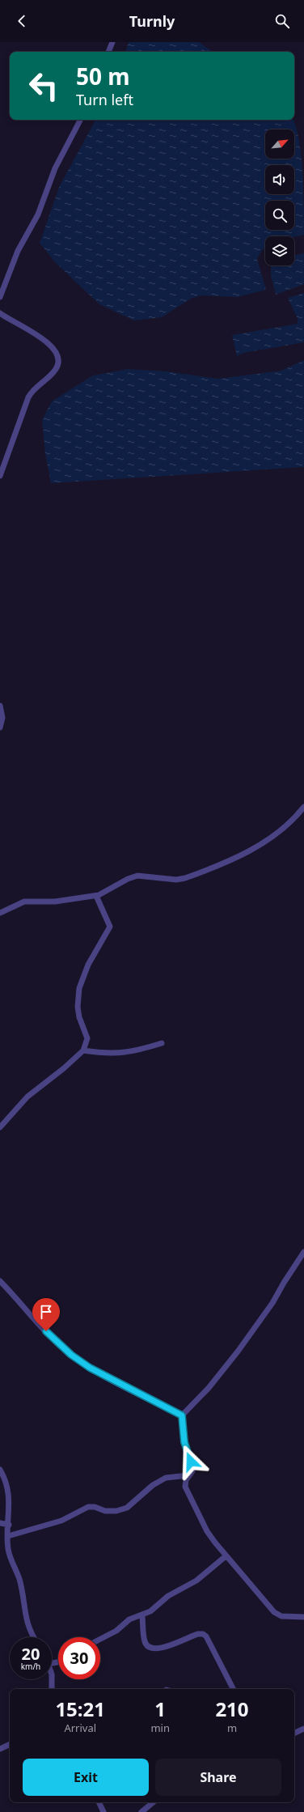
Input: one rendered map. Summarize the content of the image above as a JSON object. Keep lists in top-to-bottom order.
{
  "north": "top right",
  "page": {
    "header": "Turnly",
    "turn": ["50 m", "Turn left"],
    "speed": "20 km/h",
    "limit": "30",
    "eta": [
      "15:21",
      "Arrival",
      "1",
      "min",
      "210",
      "m"
    ],
    "buttons": ["Exit", "Share"]
  }
}
